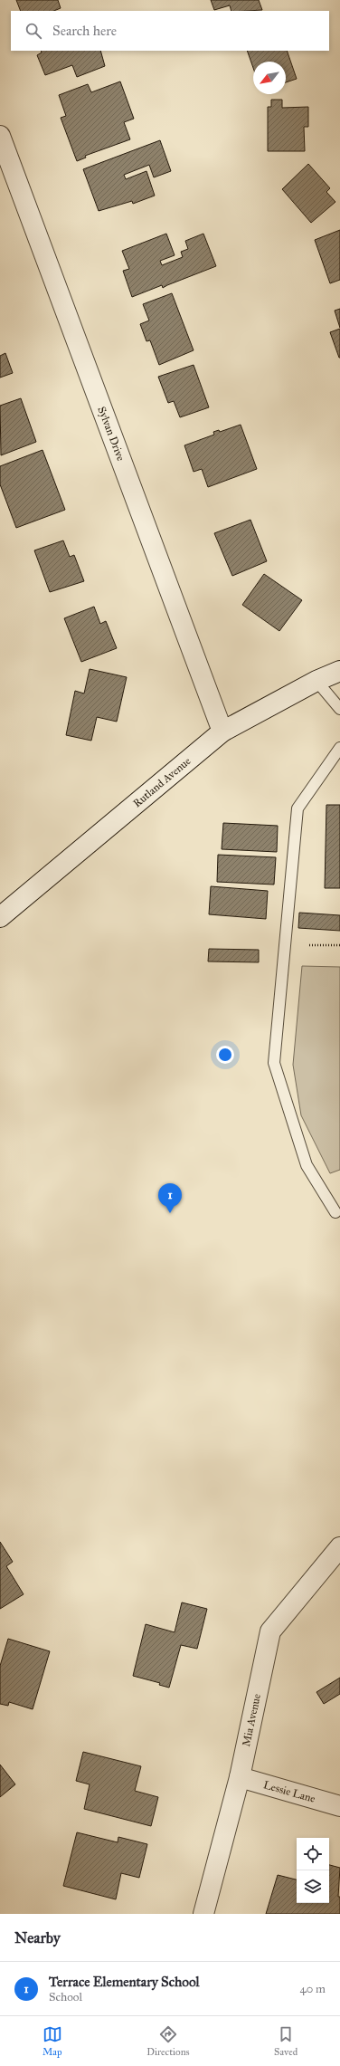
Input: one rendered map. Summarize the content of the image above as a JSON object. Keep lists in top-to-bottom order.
{
  "streets": {
    "street": [
      "Sylvan Drive",
      "Rutland Avenue",
      "Mia Avenue",
      "Lessie Lane"
    ]
  },
  "crossings": [
    ["Sylvan Drive", "Rutland Avenue"],
    ["Mia Avenue", "Lessie Lane"]
  ],
  "north": "bottom left",
  "page": {
    "search": "Search here",
    "pins": "1",
    "heading": "Nearby",
    "list": [
      {
        "mark": "1",
        "name": "Terrace Elementary School",
        "note": "School",
        "value": "40 m"
      }
    ],
    "nav": ["Map", "Directions", "Saved"]
  }
}
